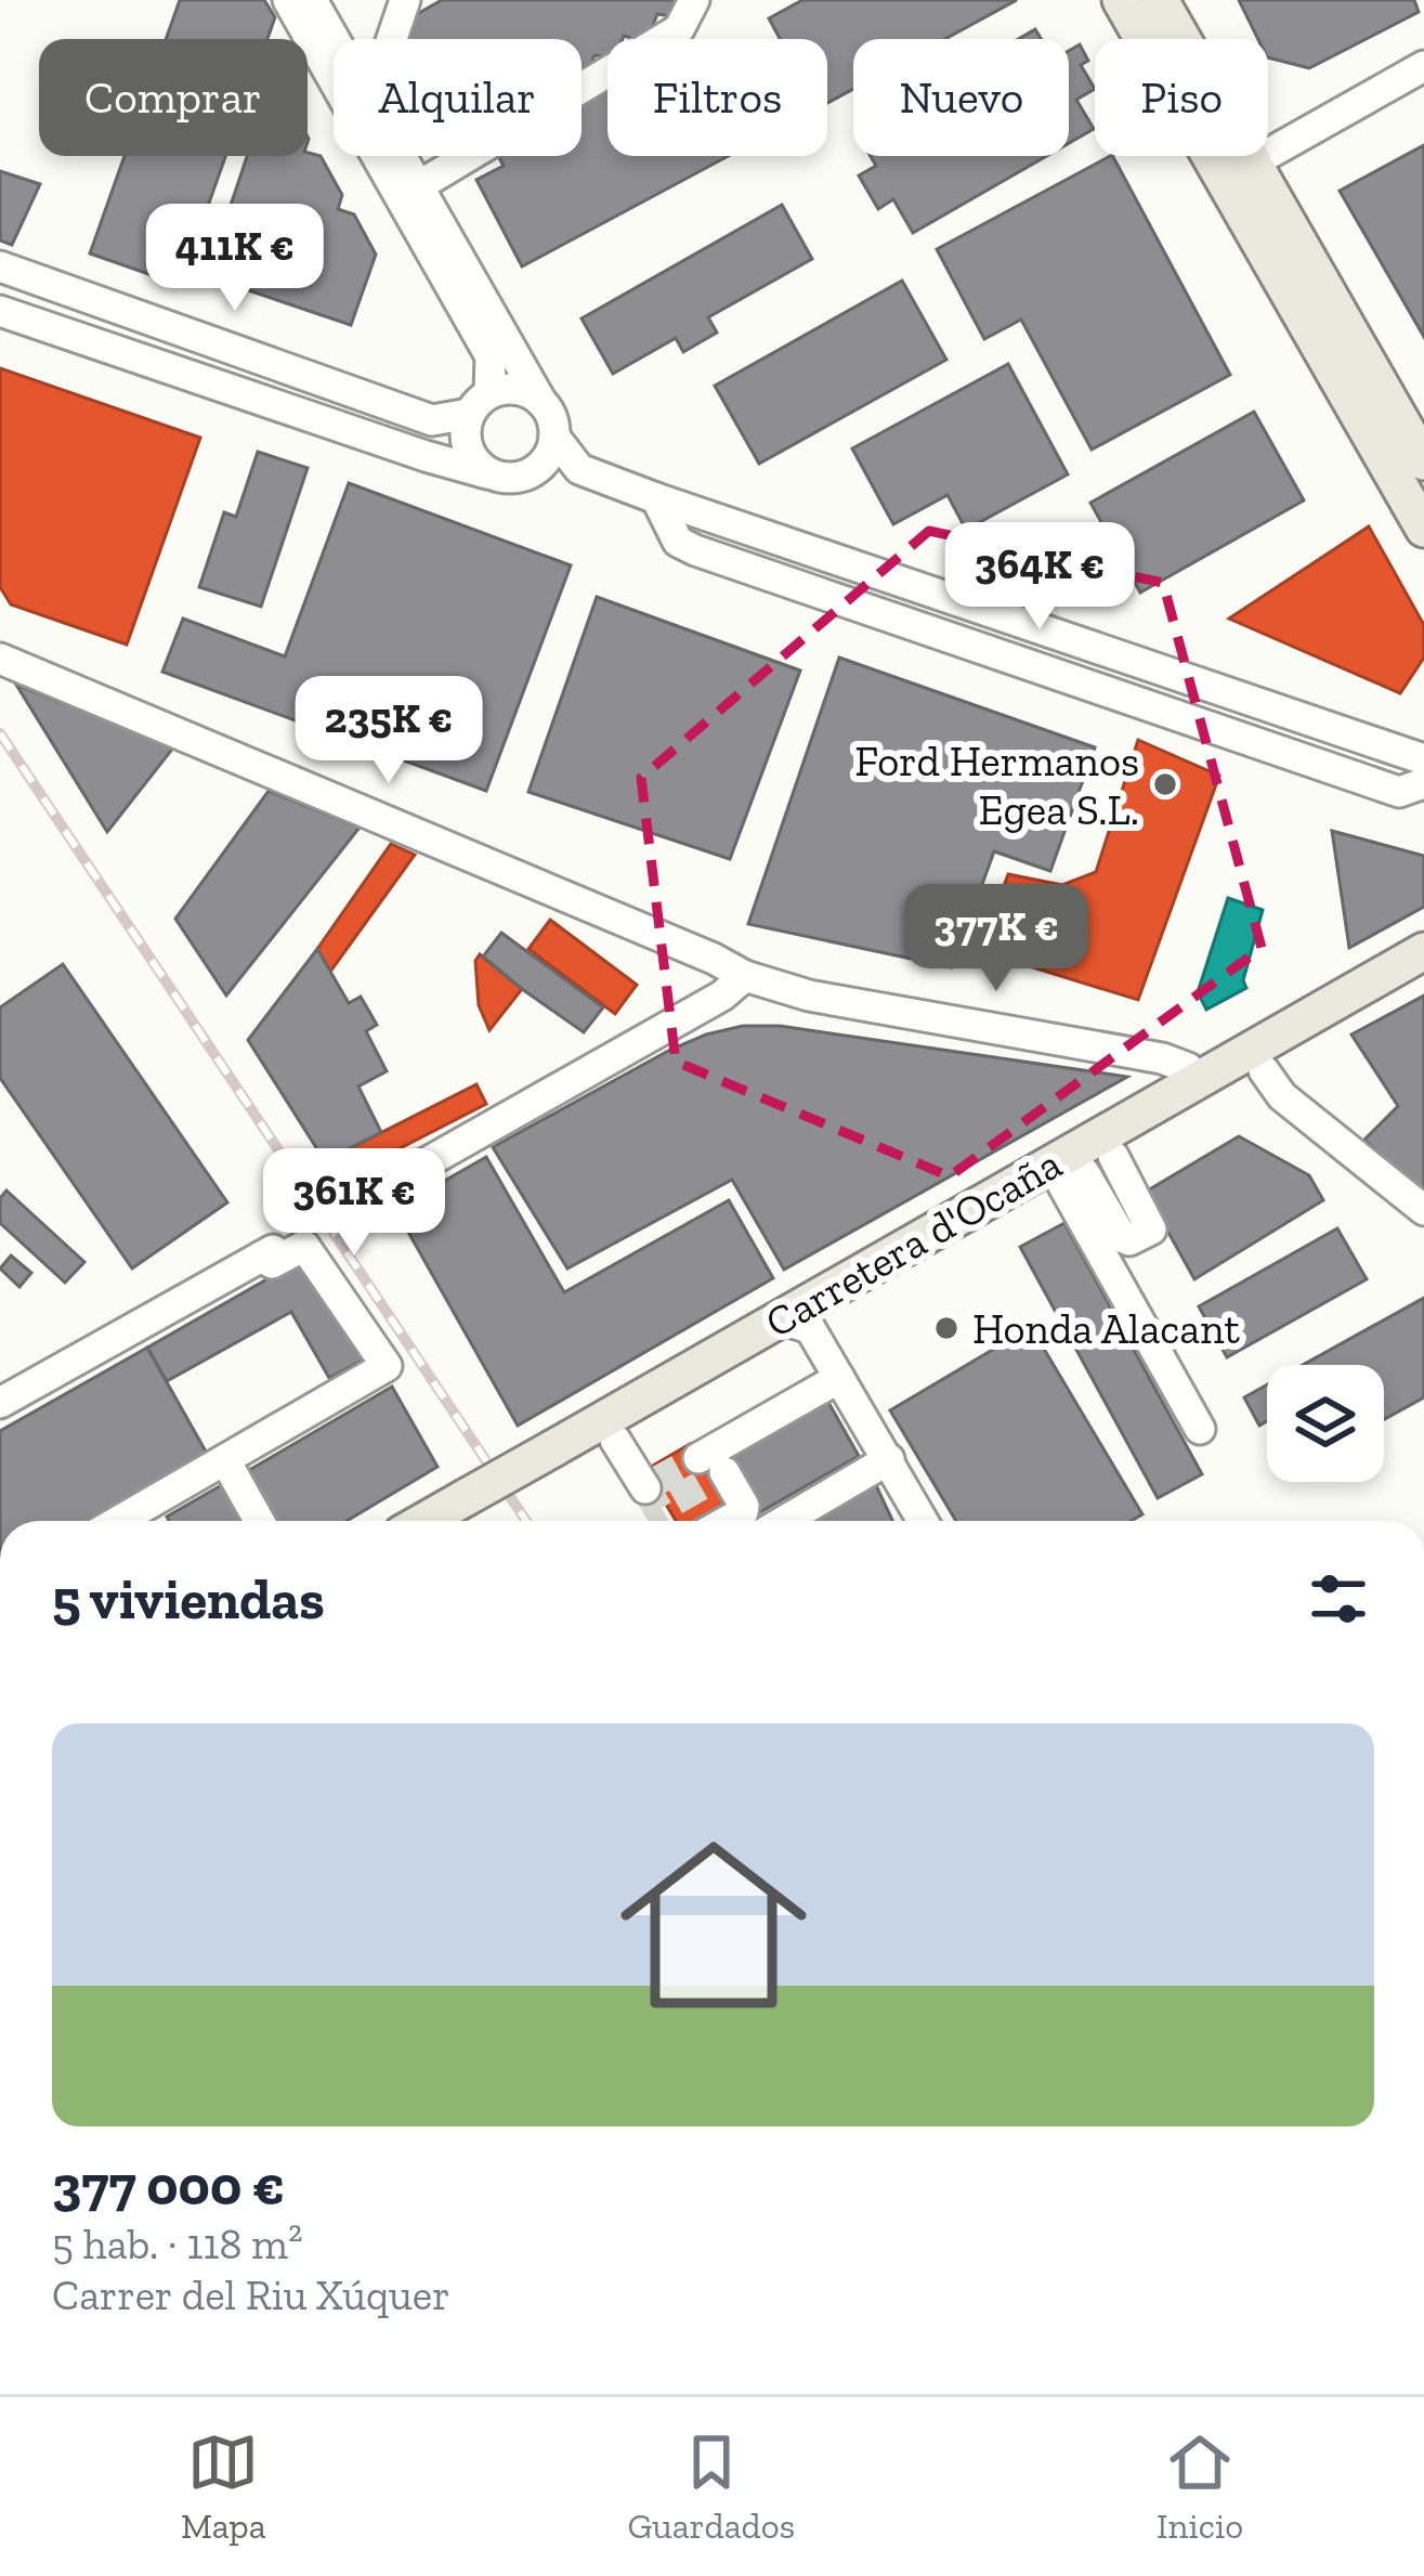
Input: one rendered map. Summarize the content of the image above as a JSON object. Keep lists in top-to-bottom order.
{
  "streets": {
    "main road": ["Carretera d'Ocaña"]
  },
  "places": ["Ford Hermanos Egea S.L.", "Honda Alacant"],
  "page": {
    "chip": [
      "Comprar",
      "Alquilar",
      "Filtros",
      "Nuevo",
      "Piso"
    ],
    "price": [
      "411K €",
      "364K €",
      "235K €",
      "377K €",
      "361K €"
    ],
    "heading": "5 viviendas",
    "list": [
      {
        "name": "377 000 €",
        "note": "5 hab. · 118 m² · Carrer del Riu Xúquer"
      }
    ],
    "tabs": ["Mapa", "Guardados", "Inicio"]
  }
}
